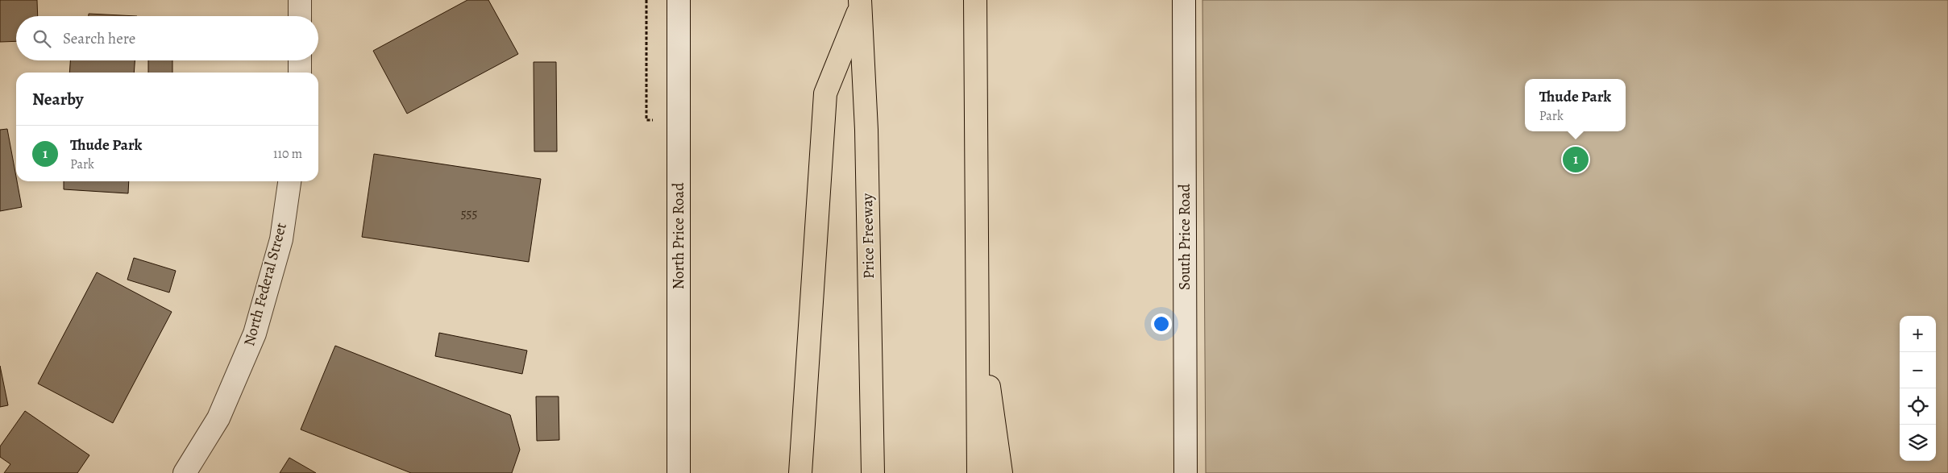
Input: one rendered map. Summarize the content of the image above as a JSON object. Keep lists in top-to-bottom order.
{
  "streets": {
    "highway": ["Price Freeway"],
    "main road": ["North Price Road", "South Price Road", "North Federal Street"]
  },
  "house_numbers": ["555"],
  "page": {
    "search": "Search here",
    "heading": "Nearby",
    "popup": ["Thude Park", "Park"],
    "list": [
      {
        "mark": "1",
        "name": "Thude Park",
        "note": "Park",
        "value": "110 m"
      }
    ],
    "pins": "1",
    "map_buttons": ["+", "−"]
  }
}
